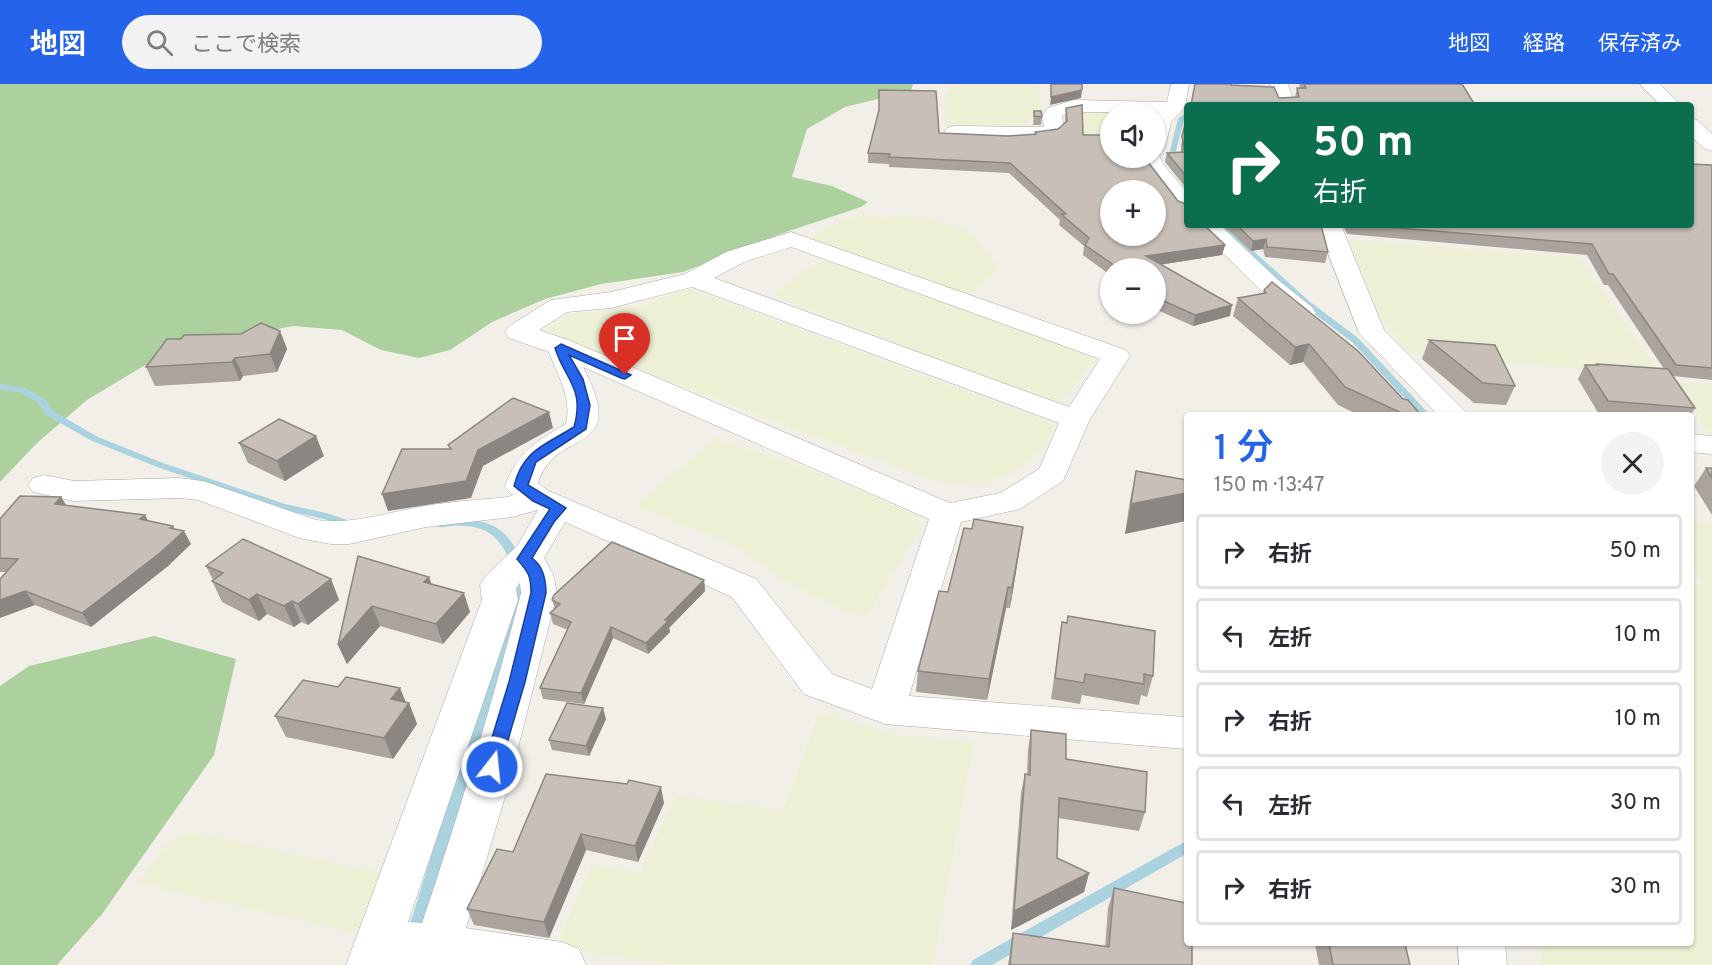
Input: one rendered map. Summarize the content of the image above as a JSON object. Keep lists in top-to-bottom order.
{
  "page": {
    "header": "地図",
    "search": "ここで検索",
    "nav": ["地図", "経路", "保存済み"],
    "map_buttons": ["+", "−"],
    "turn": ["50 m", "右折"],
    "heading": ["1 分", "150 m · 13:47"],
    "list": [
      {
        "name": "右折",
        "value": "50 m"
      },
      {
        "name": "左折",
        "value": "10 m"
      },
      {
        "name": "右折",
        "value": "10 m"
      },
      {
        "name": "左折",
        "value": "30 m"
      },
      {
        "name": "右折",
        "value": "30 m"
      }
    ]
  }
}
